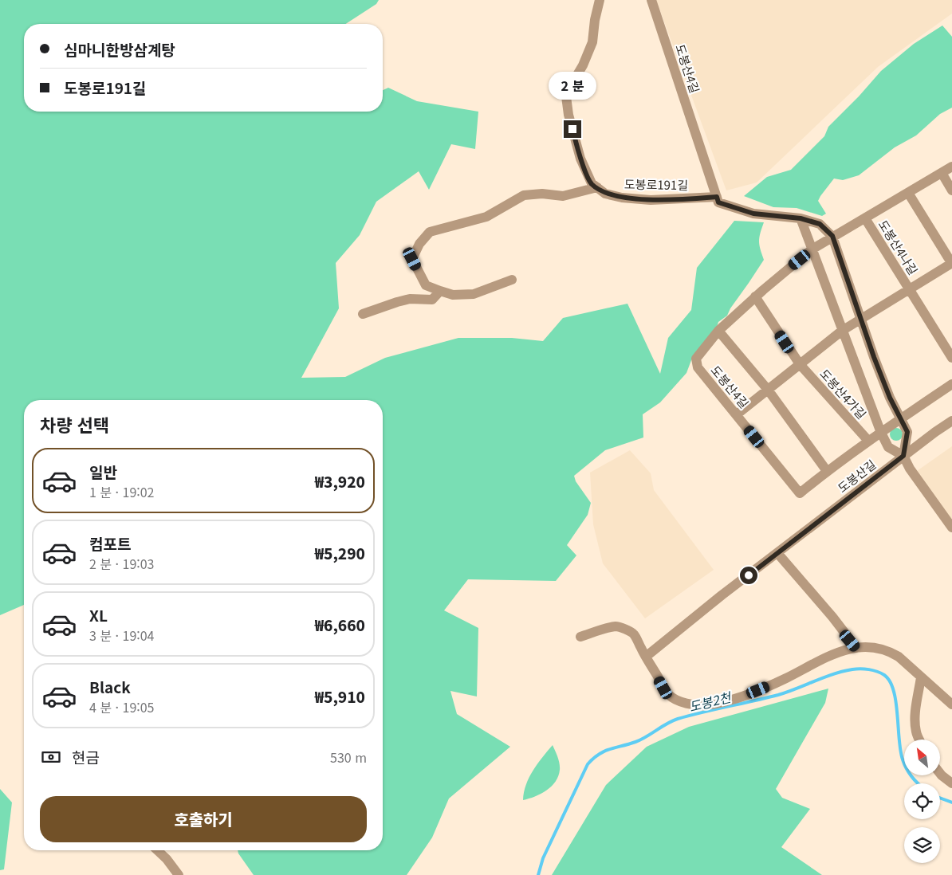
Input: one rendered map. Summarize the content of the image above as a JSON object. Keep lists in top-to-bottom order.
{
  "streets": {
    "street": [
      "도봉산4길",
      "도봉로191길",
      "도봉산4나길",
      "도봉산4가길",
      "도봉산길"
    ]
  },
  "crossings": [
    ["도봉산4길", "도봉로191길"],
    ["도봉산4길", "도봉산4나길"],
    ["도봉산4길", "도봉산4가길"]
  ],
  "water": ["도봉2천"],
  "north": "top left",
  "page": {
    "banner": ["심마니한방삼계탕", "도봉로191길"],
    "bubble": "2 분",
    "heading": "차량 선택",
    "list": [
      {
        "name": "일반",
        "note": "1 분 · 19:02",
        "value": "₩3,920"
      },
      {
        "name": "컴포트",
        "note": "2 분 · 19:03",
        "value": "₩5,290"
      },
      {
        "name": "XL",
        "note": "3 분 · 19:04",
        "value": "₩6,660"
      },
      {
        "name": "Black",
        "note": "4 분 · 19:05",
        "value": "₩5,910"
      }
    ],
    "pay": ["현금", "530 m"],
    "buttons": "호출하기"
  }
}
